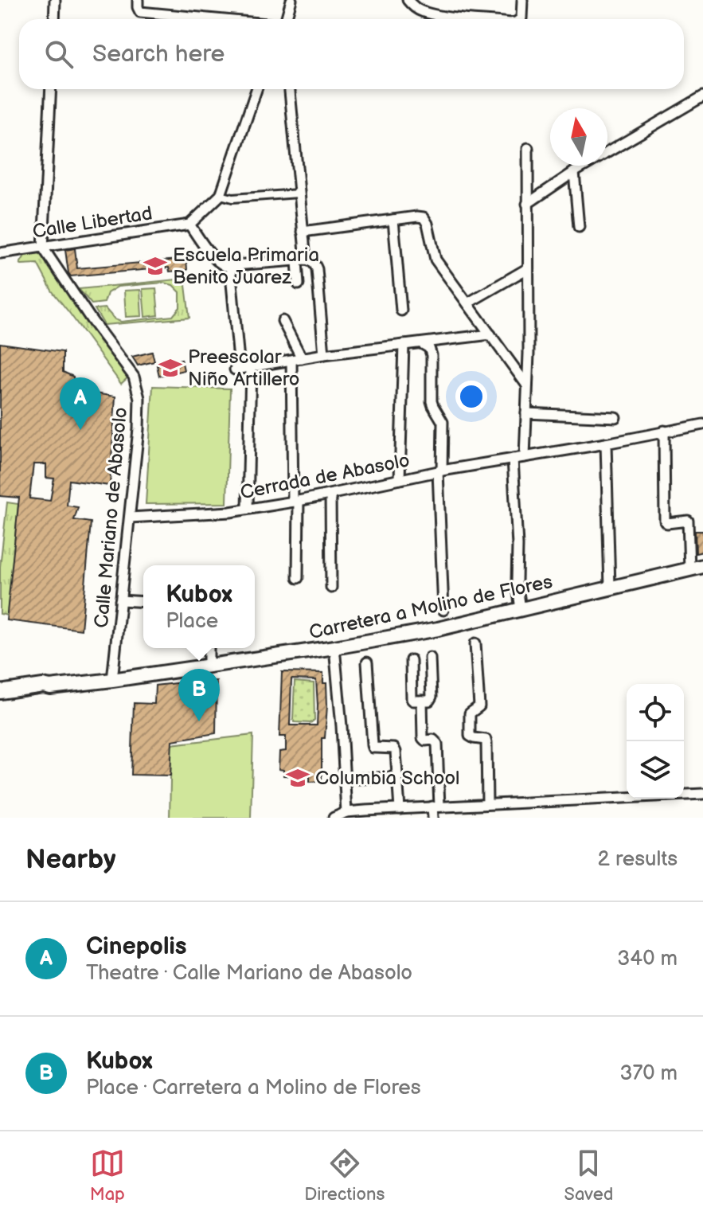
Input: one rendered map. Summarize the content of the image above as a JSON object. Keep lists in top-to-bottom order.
{
  "streets": {
    "main road": ["Carretera a Molino de Flores"],
    "street": ["Calle Libertad", "Cerrada de Abasolo", "Calle Mariano de Abasolo"]
  },
  "crossings": [
    ["Calle Libertad", "Calle Mariano de Abasolo"],
    ["Cerrada de Abasolo", "Calle Mariano de Abasolo"],
    ["Calle Mariano de Abasolo", "Carretera a Molino de Flores"]
  ],
  "places": {
    "school or university": ["Escuela Primaria Benito Juarez", "Preescolar Niño Artillero", "Columbia School"]
  },
  "north": "top",
  "page": {
    "search": "Search here",
    "pins": ["A", "B"],
    "popup": ["Kubox", "Place"],
    "heading": ["Nearby", "2 results"],
    "list": [
      {
        "mark": "A",
        "name": "Cinepolis",
        "note": "Theatre · Calle Mariano de Abasolo",
        "value": "340 m"
      },
      {
        "mark": "B",
        "name": "Kubox",
        "note": "Place · Carretera a Molino de Flores",
        "value": "370 m"
      }
    ],
    "nav": ["Map", "Directions", "Saved"]
  }
}
